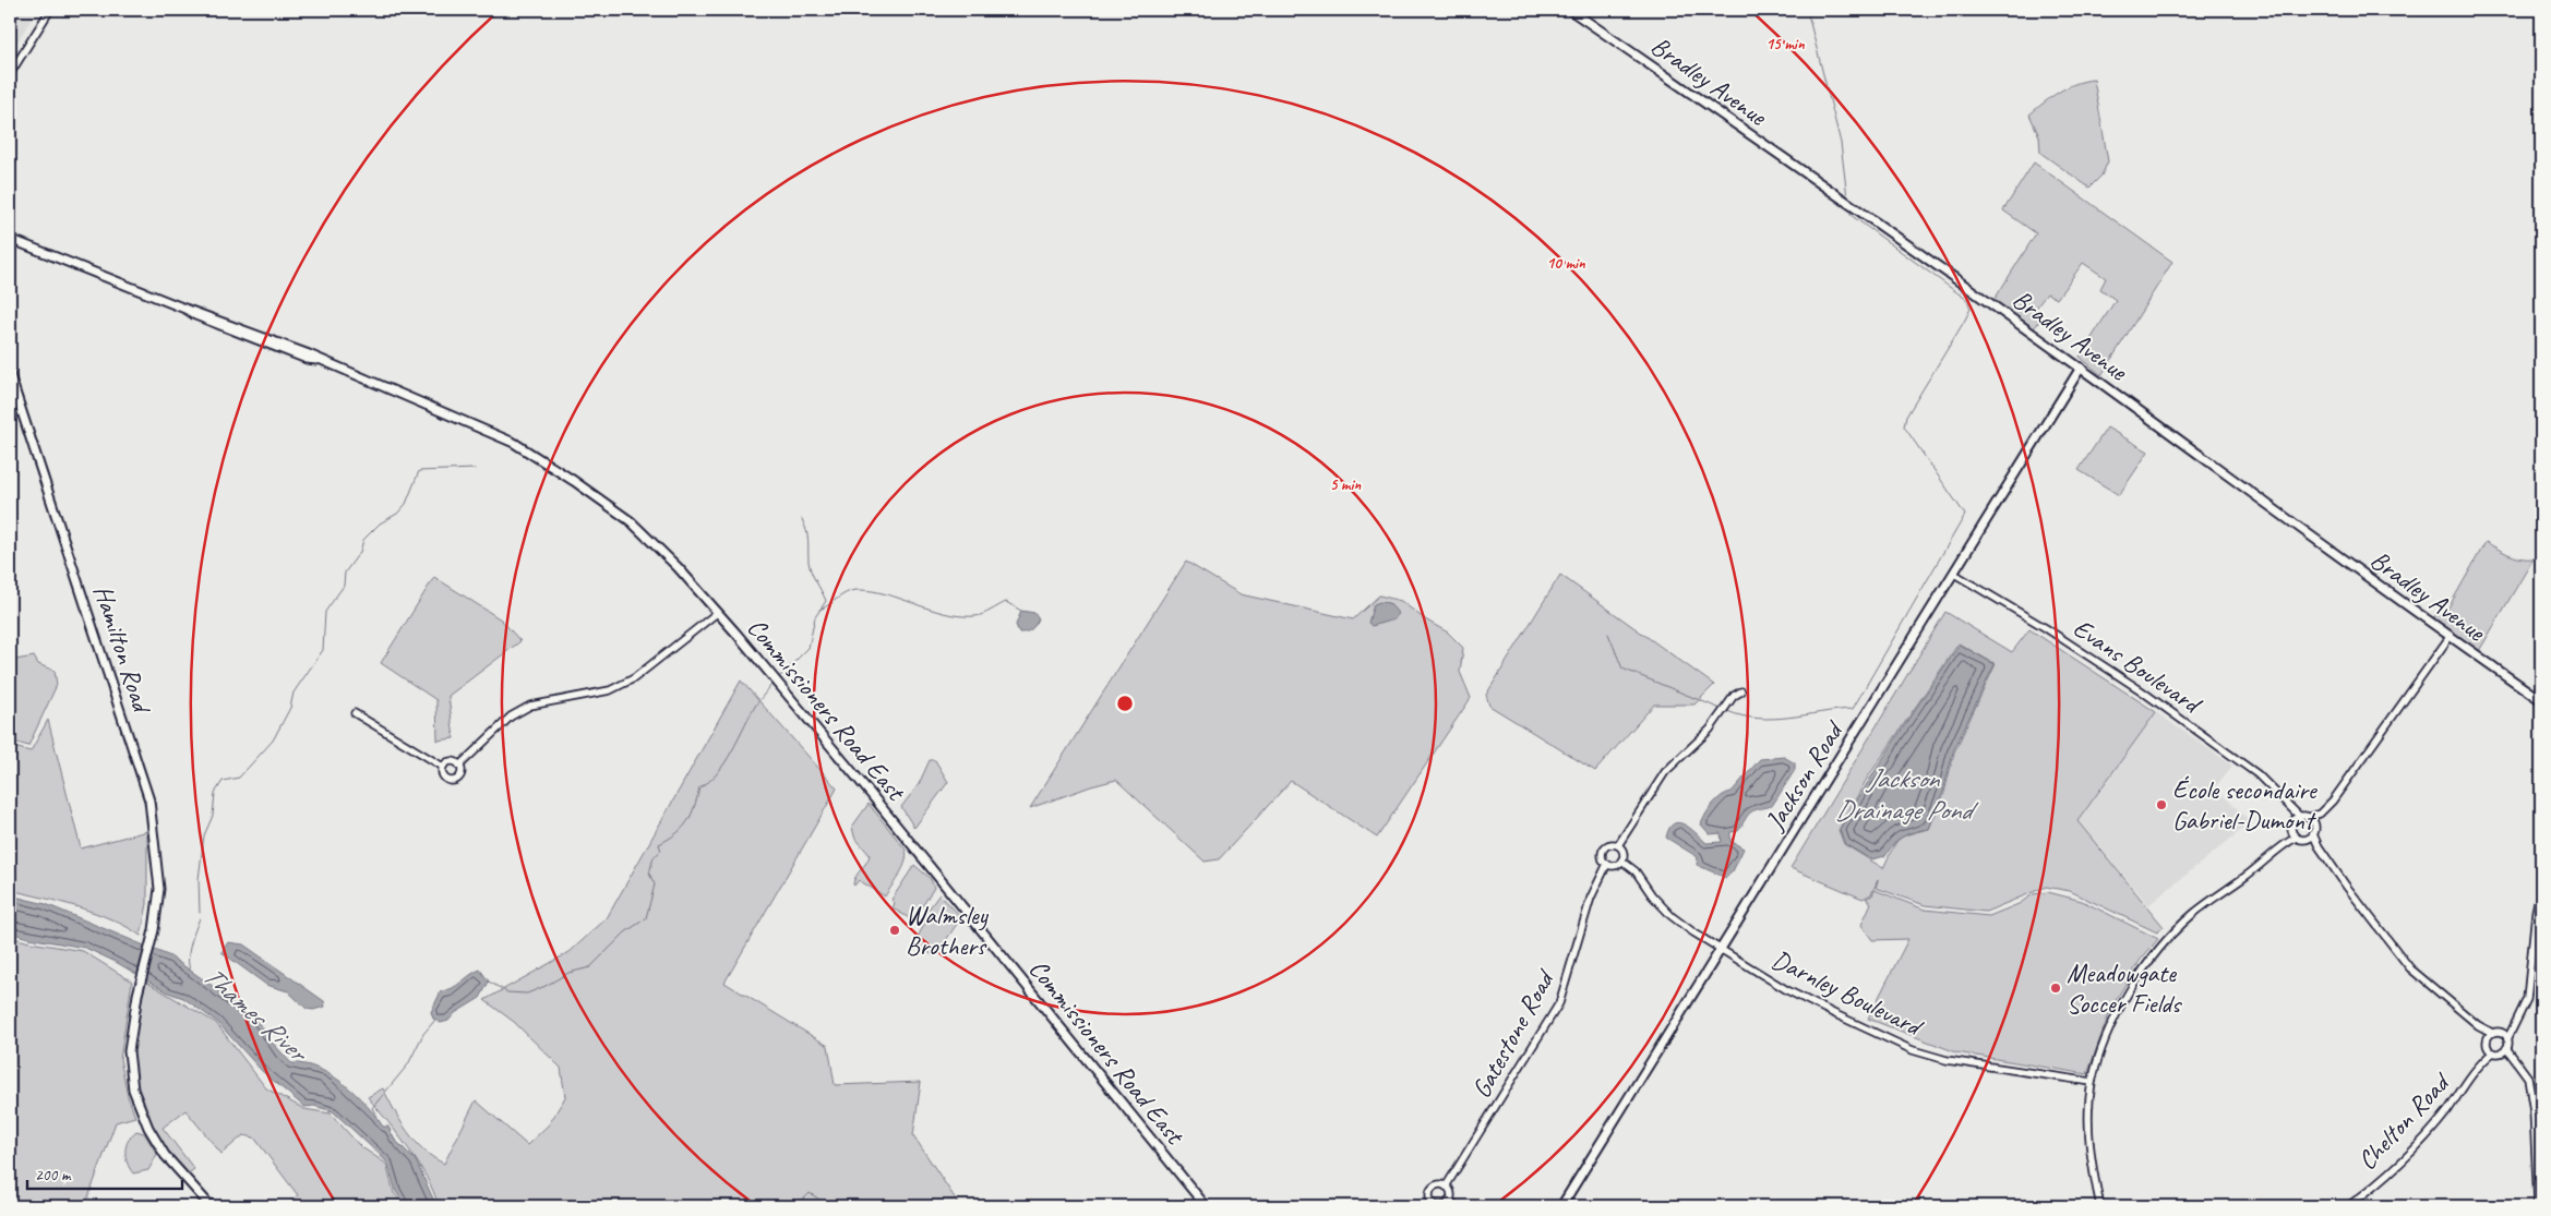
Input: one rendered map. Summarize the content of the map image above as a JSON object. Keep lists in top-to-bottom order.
{
  "streets": {
    "main road": [
      "Bradley Avenue",
      "Hamilton Road",
      "Commissioners Road East",
      "Jackson Road"
    ],
    "street": [
      "Evans Boulevard",
      "Darnley Boulevard",
      "Gatestone Road",
      "Chelton Road"
    ]
  },
  "crossings": [
    ["Bradley Avenue", "Jackson Road"],
    ["Evans Boulevard", "Jackson Road"],
    ["Jackson Road", "Darnley Boulevard"],
    ["Darnley Boulevard", "Gatestone Road"]
  ],
  "water": ["Jackson Drainage Pond", "Thames River"],
  "places": ["École secondaire Gabriel-Dumont", "Walmsley Brothers", "Meadowgate Soccer Fields"],
  "scale_bar": "200 m",
  "rings": ["15 min", "10 min", "5 min"]
}
